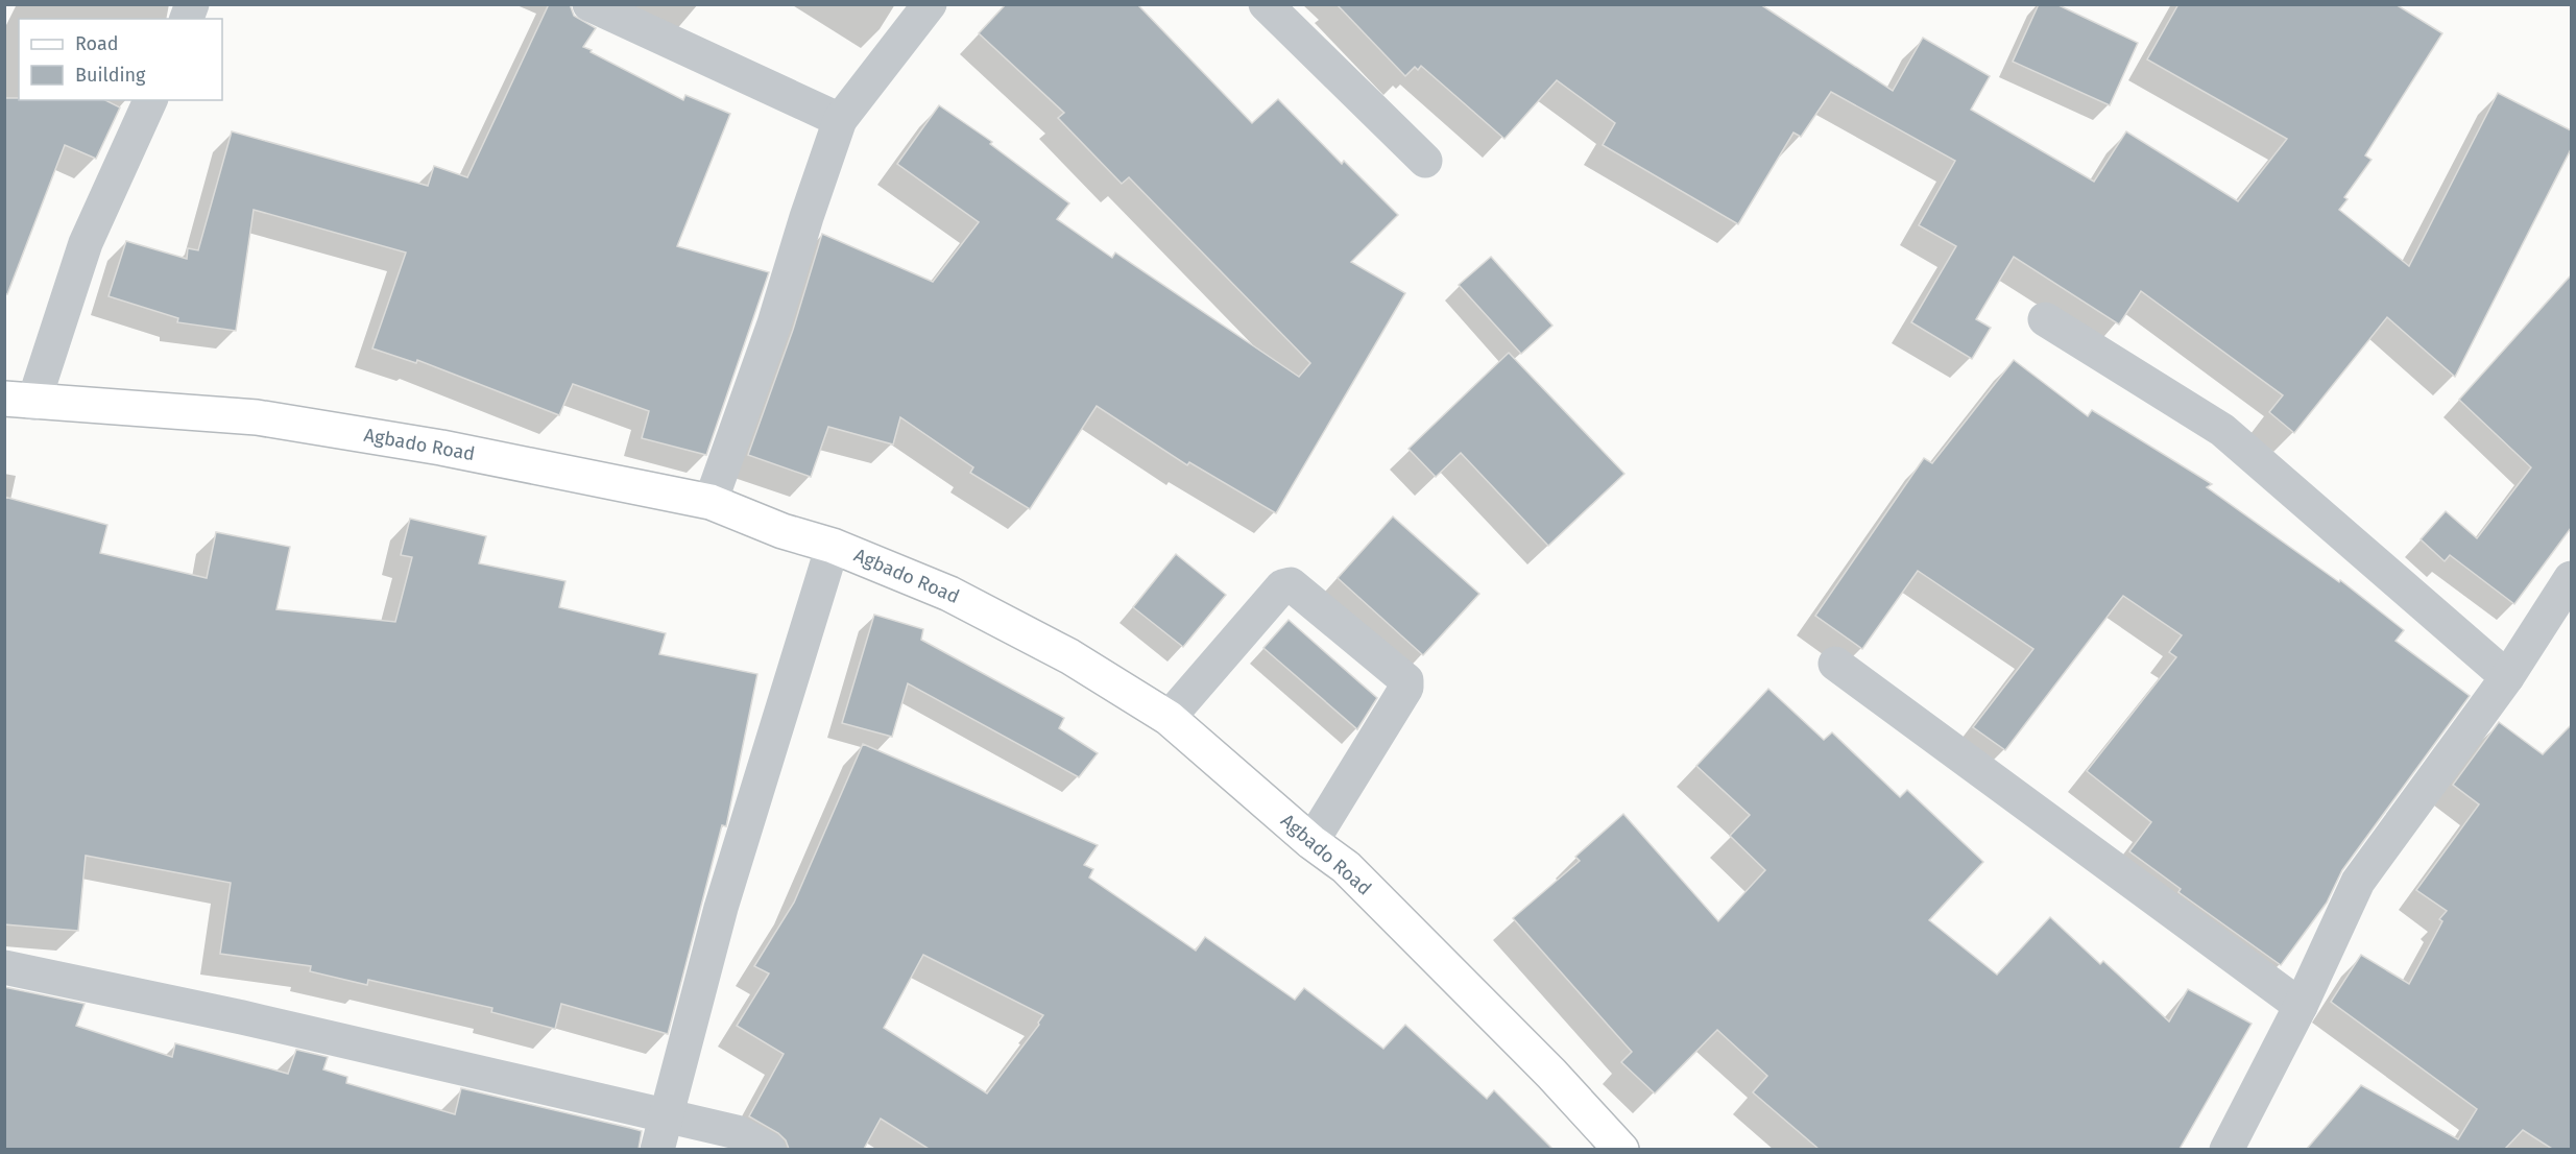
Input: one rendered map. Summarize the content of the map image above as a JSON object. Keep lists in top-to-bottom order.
{
  "streets": {
    "main road": ["Agbado Road"]
  },
  "legend": ["Road", "Building"]
}
